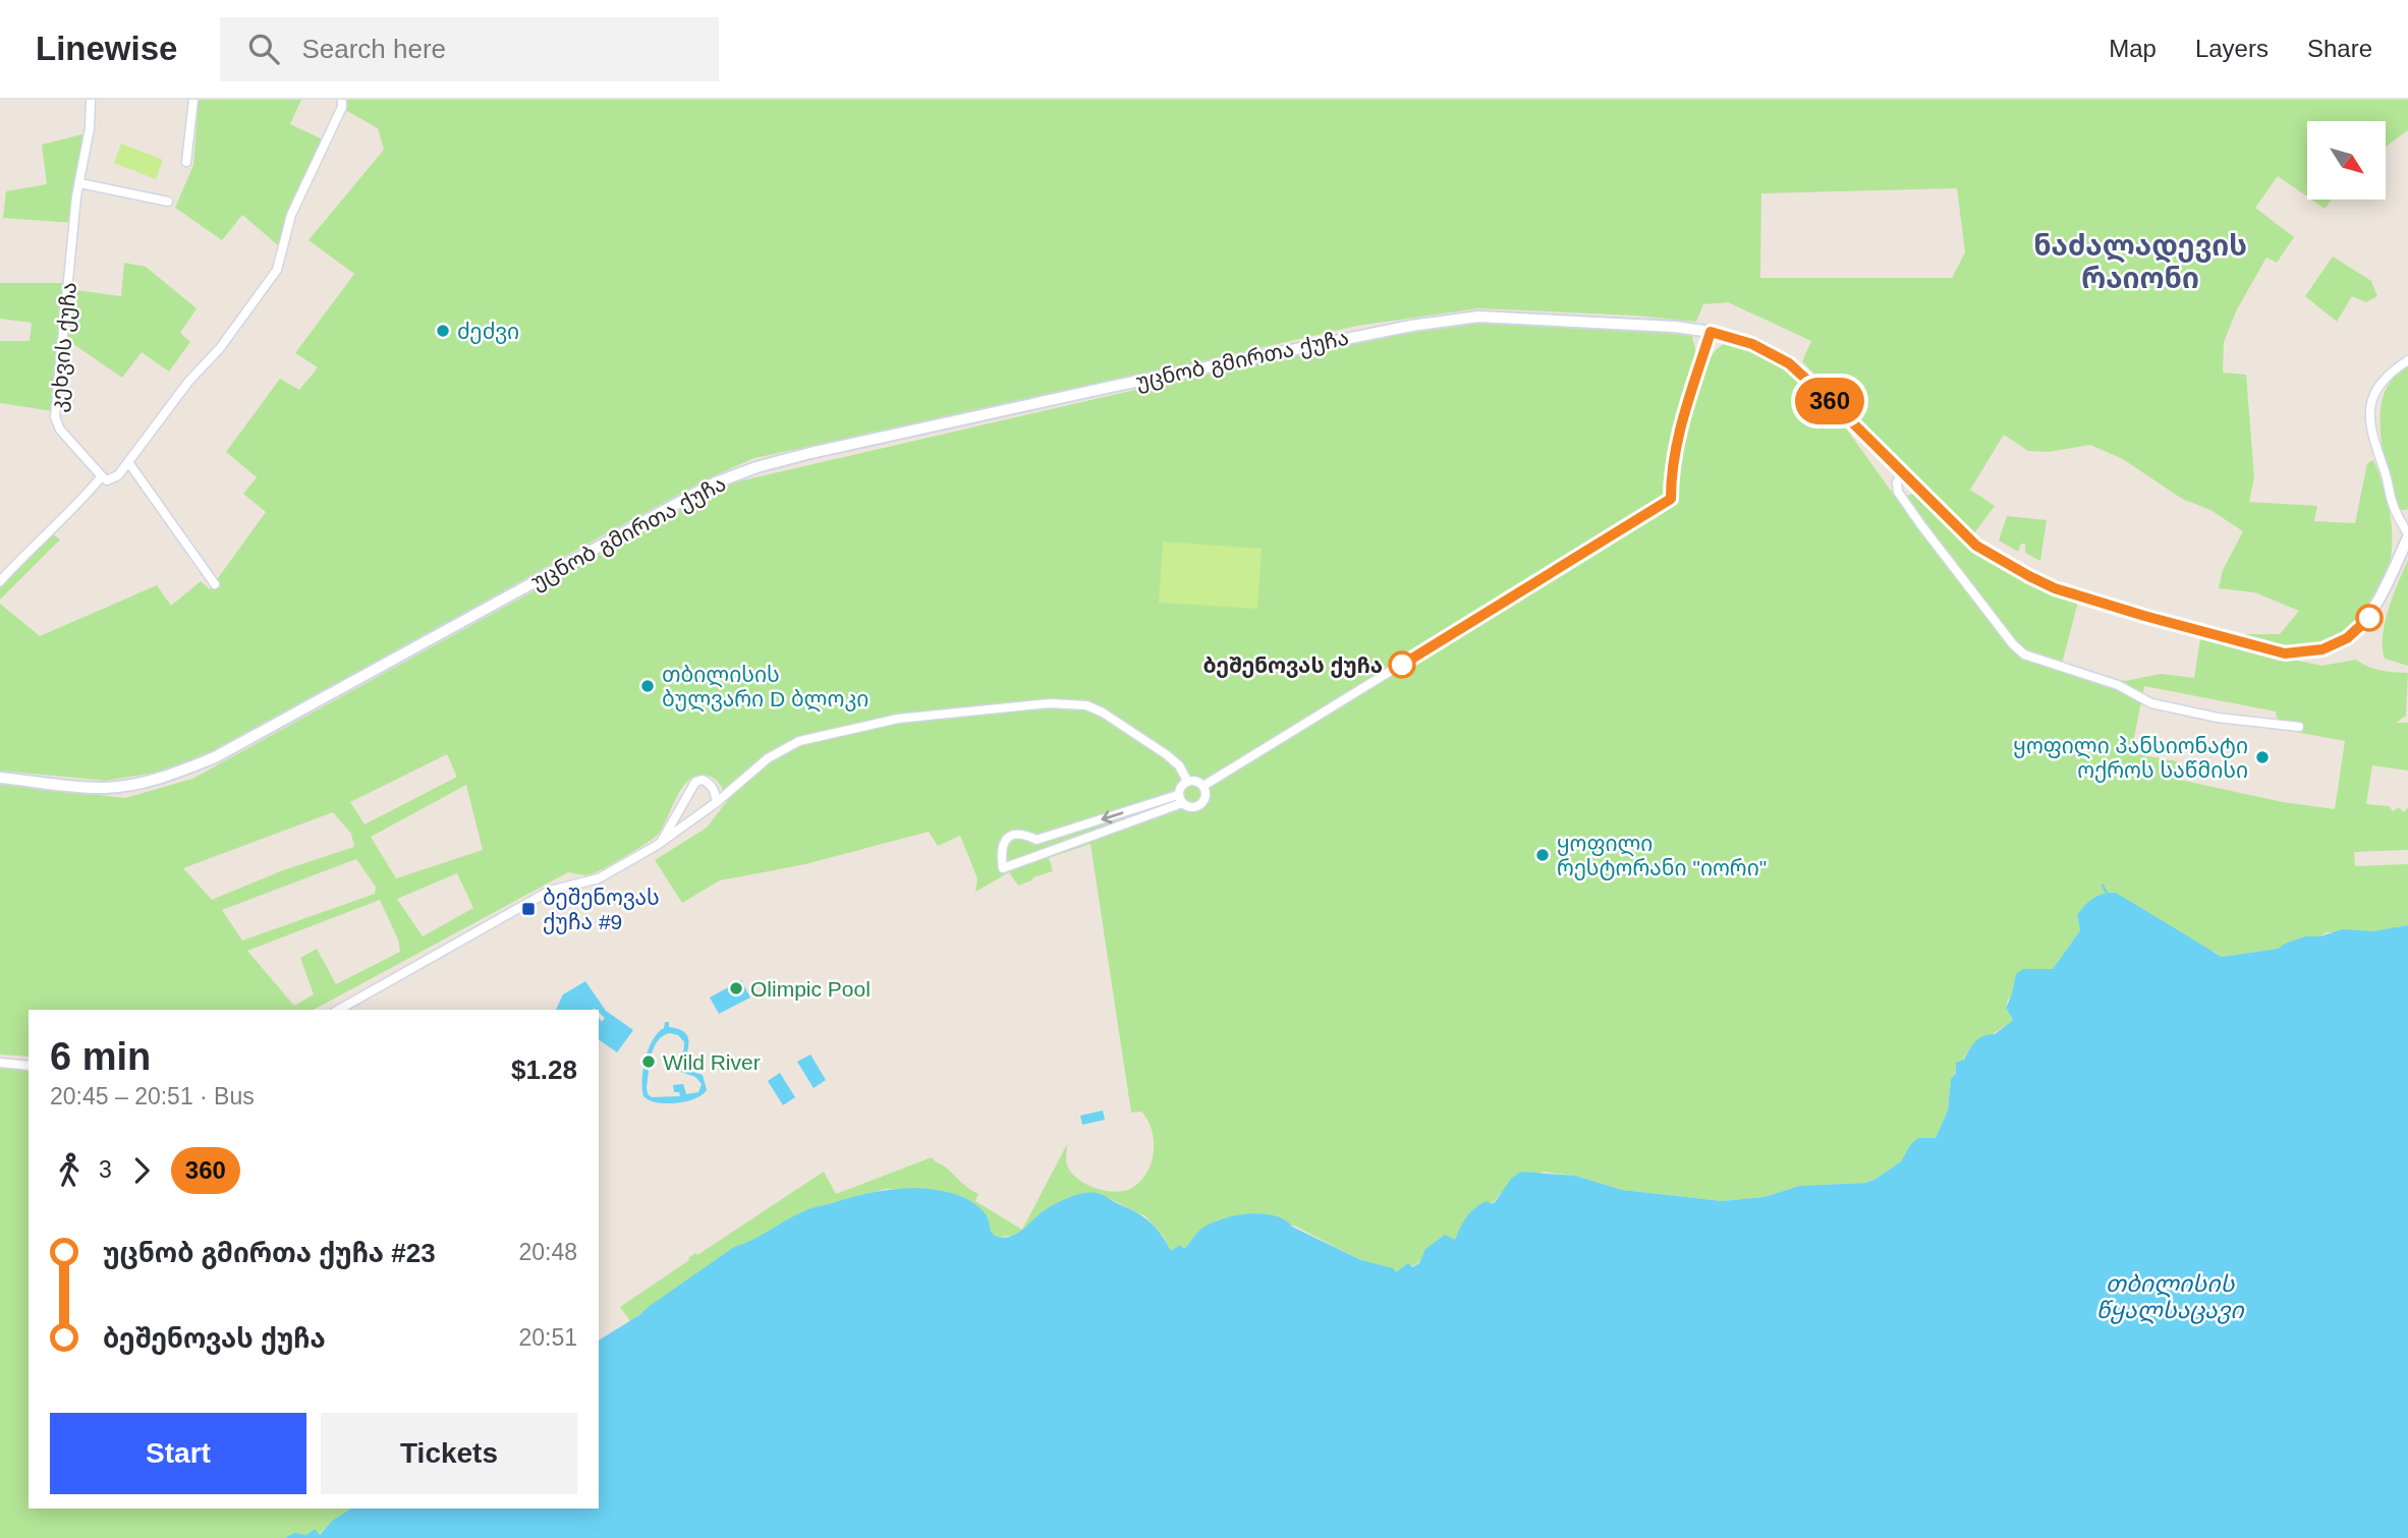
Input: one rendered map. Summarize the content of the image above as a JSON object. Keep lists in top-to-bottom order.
{
  "streets": {
    "main road": ["უცნობ გმირთა ქუჩა"],
    "street": ["კეხვის ქუჩა"]
  },
  "districts": ["ნაძალადევის რაიონი"],
  "water": ["თბილისის წყალსაცავი"],
  "places": {
    "other": [
      "ძეძვი",
      "ბეშენოვას ქუჩა",
      "თბილისის ბულვარი D ბლოკი",
      "ყოფილი პანსიონატი ოქროს საწმისი",
      "ყოფილი რესტორანი \"იორი\"",
      "Olimpic Pool",
      "Wild River"
    ],
    "transit": ["ბეშენოვას ქუჩა #9"]
  },
  "lines": ["bus line 360"],
  "north": "bottom right",
  "page": {
    "header": "Linewise",
    "search": "Search here",
    "nav": ["Map", "Layers", "Share"],
    "on_map": "360",
    "heading": ["6 min", "20:45 – 20:51 · Bus", "$1.28"],
    "legs": ["3", "360"],
    "list": [
      {
        "name": "უცნობ გმირთა ქუჩა #23",
        "value": "20:48"
      },
      {
        "name": "ბეშენოვას ქუჩა",
        "value": "20:51"
      }
    ],
    "buttons": ["Start", "Tickets"]
  }
}
